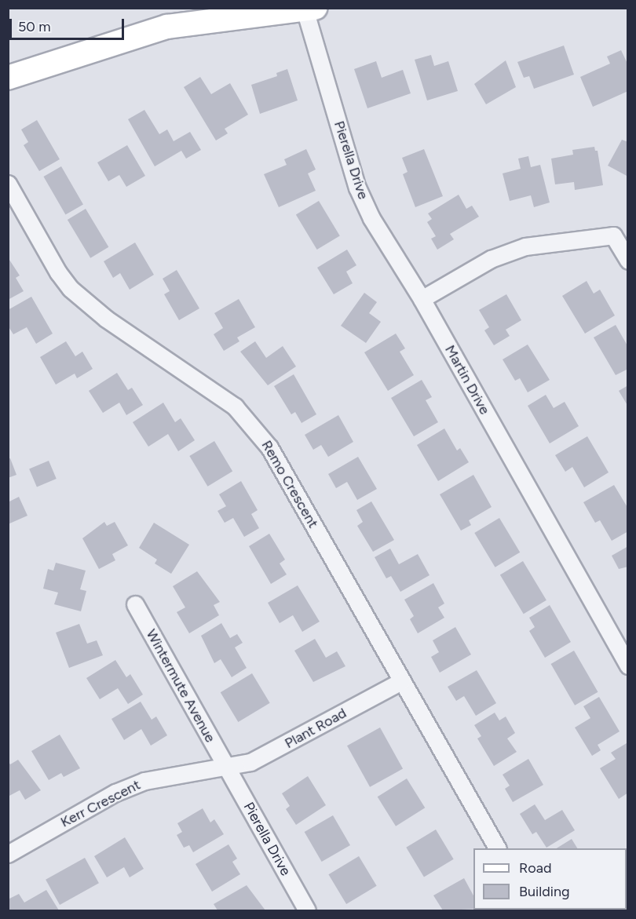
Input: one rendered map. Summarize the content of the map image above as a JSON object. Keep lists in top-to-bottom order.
{
  "streets": {
    "street": [
      "Pierella Drive",
      "Martin Drive",
      "Remo Crescent",
      "Wintermute Avenue",
      "Plant Road",
      "Kerr Crescent"
    ]
  },
  "crossings": [
    ["Pierella Drive", "Martin Drive"],
    ["Pierella Drive", "Wintermute Avenue"],
    ["Pierella Drive", "Plant Road"],
    ["Pierella Drive", "Kerr Crescent"],
    ["Remo Crescent", "Plant Road"],
    ["Wintermute Avenue", "Plant Road"],
    ["Wintermute Avenue", "Kerr Crescent"],
    ["Plant Road", "Kerr Crescent"]
  ],
  "legend": ["Road", "Building"],
  "scale_bar": "50 m"
}
